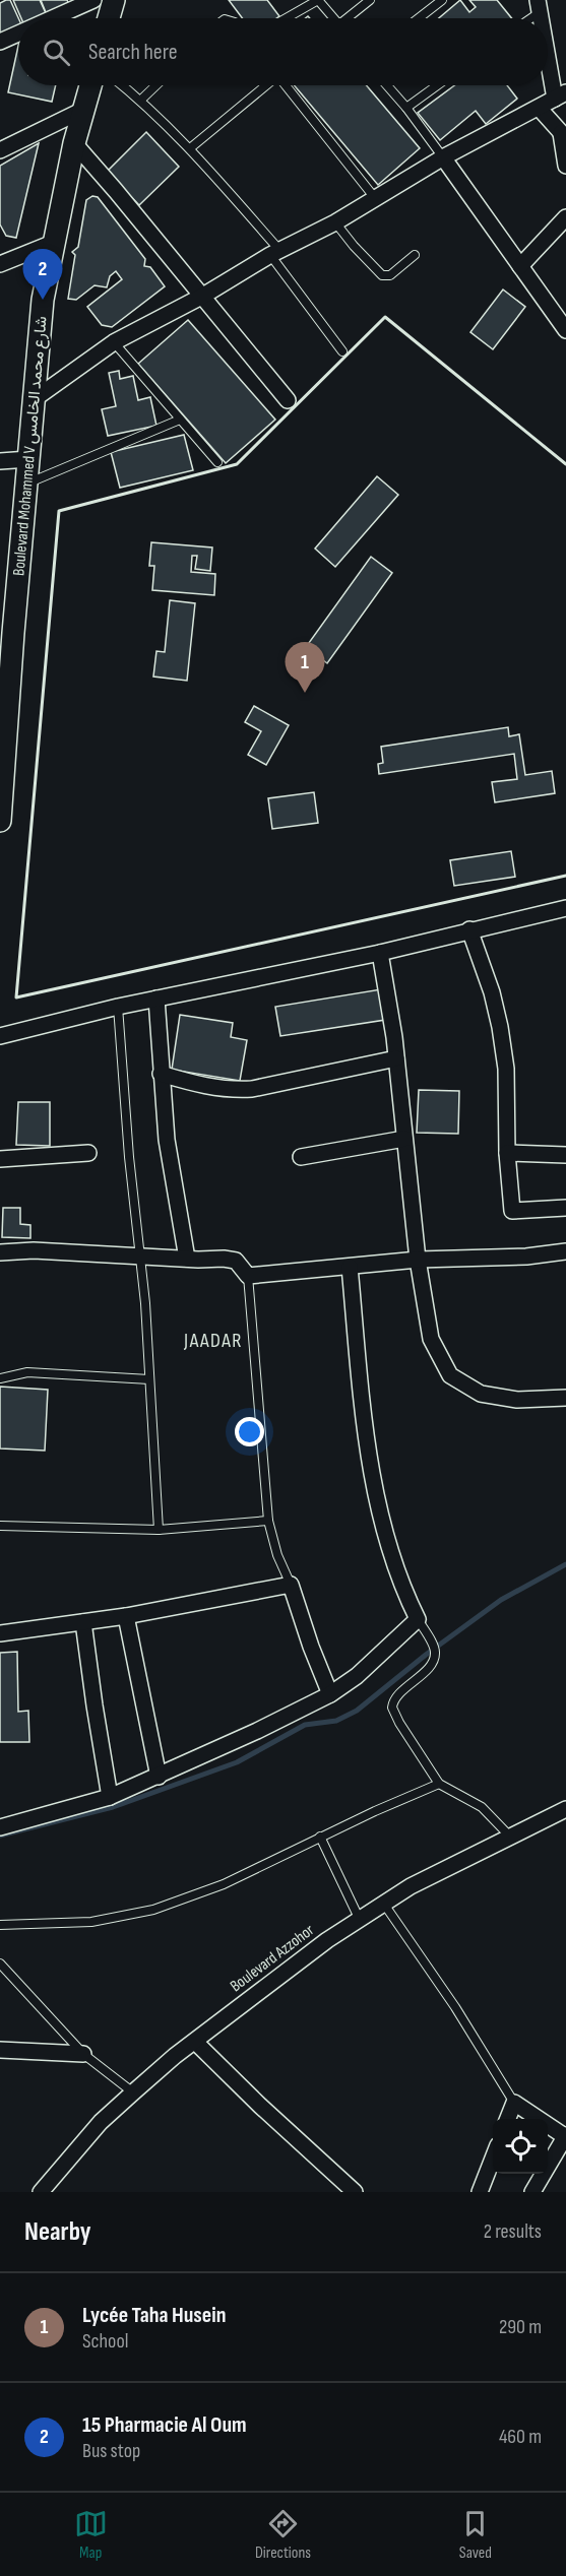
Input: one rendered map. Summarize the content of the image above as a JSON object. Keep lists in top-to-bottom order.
{
  "streets": {
    "main road": ["Boulevard Mohammed V شارع محمد الخامس"],
    "street": ["Boulevard Azzohor"]
  },
  "districts": ["JAADAR"],
  "page": {
    "search": "Search here",
    "pins": ["2", "1"],
    "heading": ["Nearby", "2 results"],
    "list": [
      {
        "mark": "1",
        "name": "Lycée Taha Husein",
        "note": "School",
        "value": "290 m"
      },
      {
        "mark": "2",
        "name": "15 Pharmacie Al Oum",
        "note": "Bus stop",
        "value": "460 m"
      }
    ],
    "nav": ["Map", "Directions", "Saved"]
  }
}
